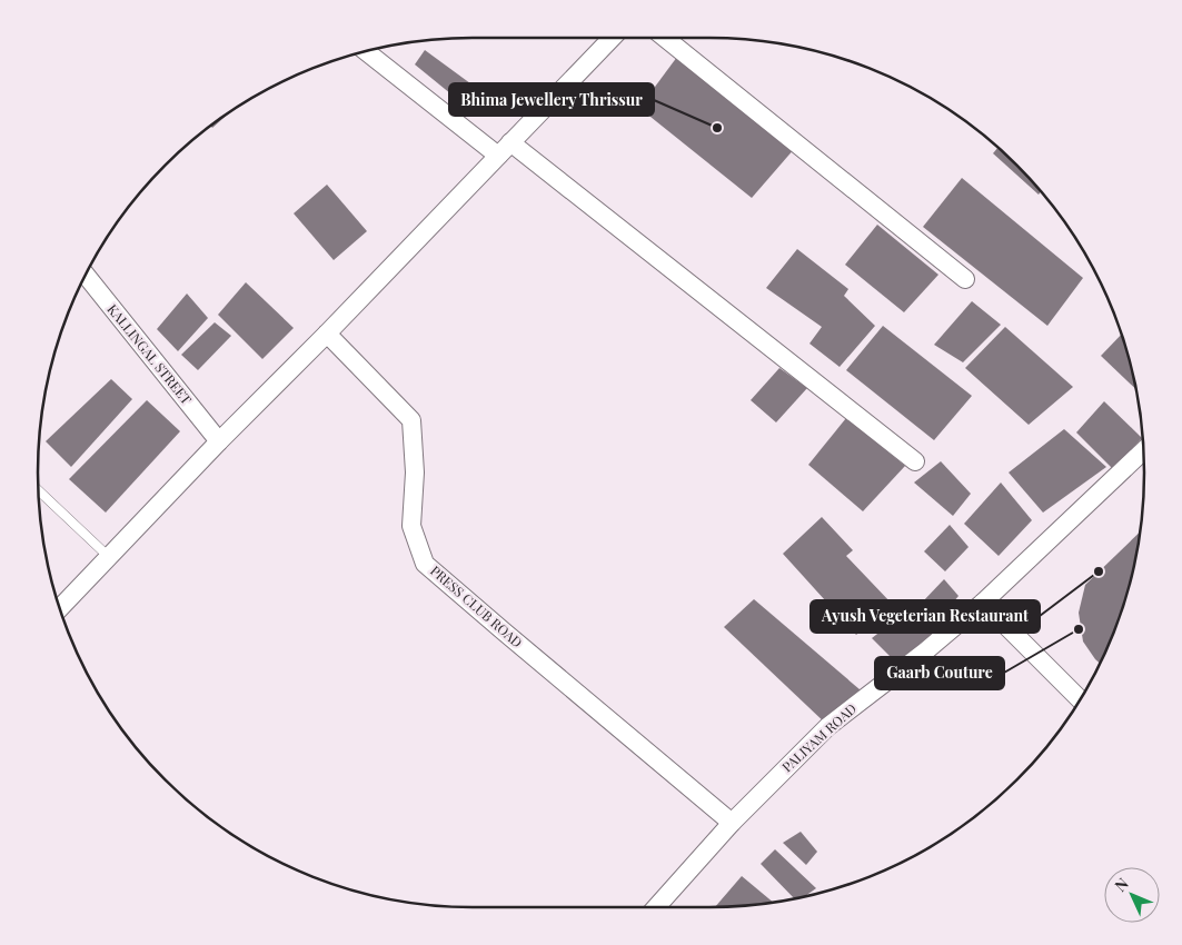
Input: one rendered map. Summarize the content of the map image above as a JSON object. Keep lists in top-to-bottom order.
{
  "streets": {
    "street": ["KALLINGAL STREET", "PRESS CLUB ROAD", "PALIYAM ROAD"]
  },
  "crossings": [
    ["PRESS CLUB ROAD", "PALIYAM ROAD"]
  ],
  "places": ["Bhima Jewellery Thrissur", "Ayush Vegeterian Restaurant", "Gaarb Couture"],
  "north": "top left"
}
